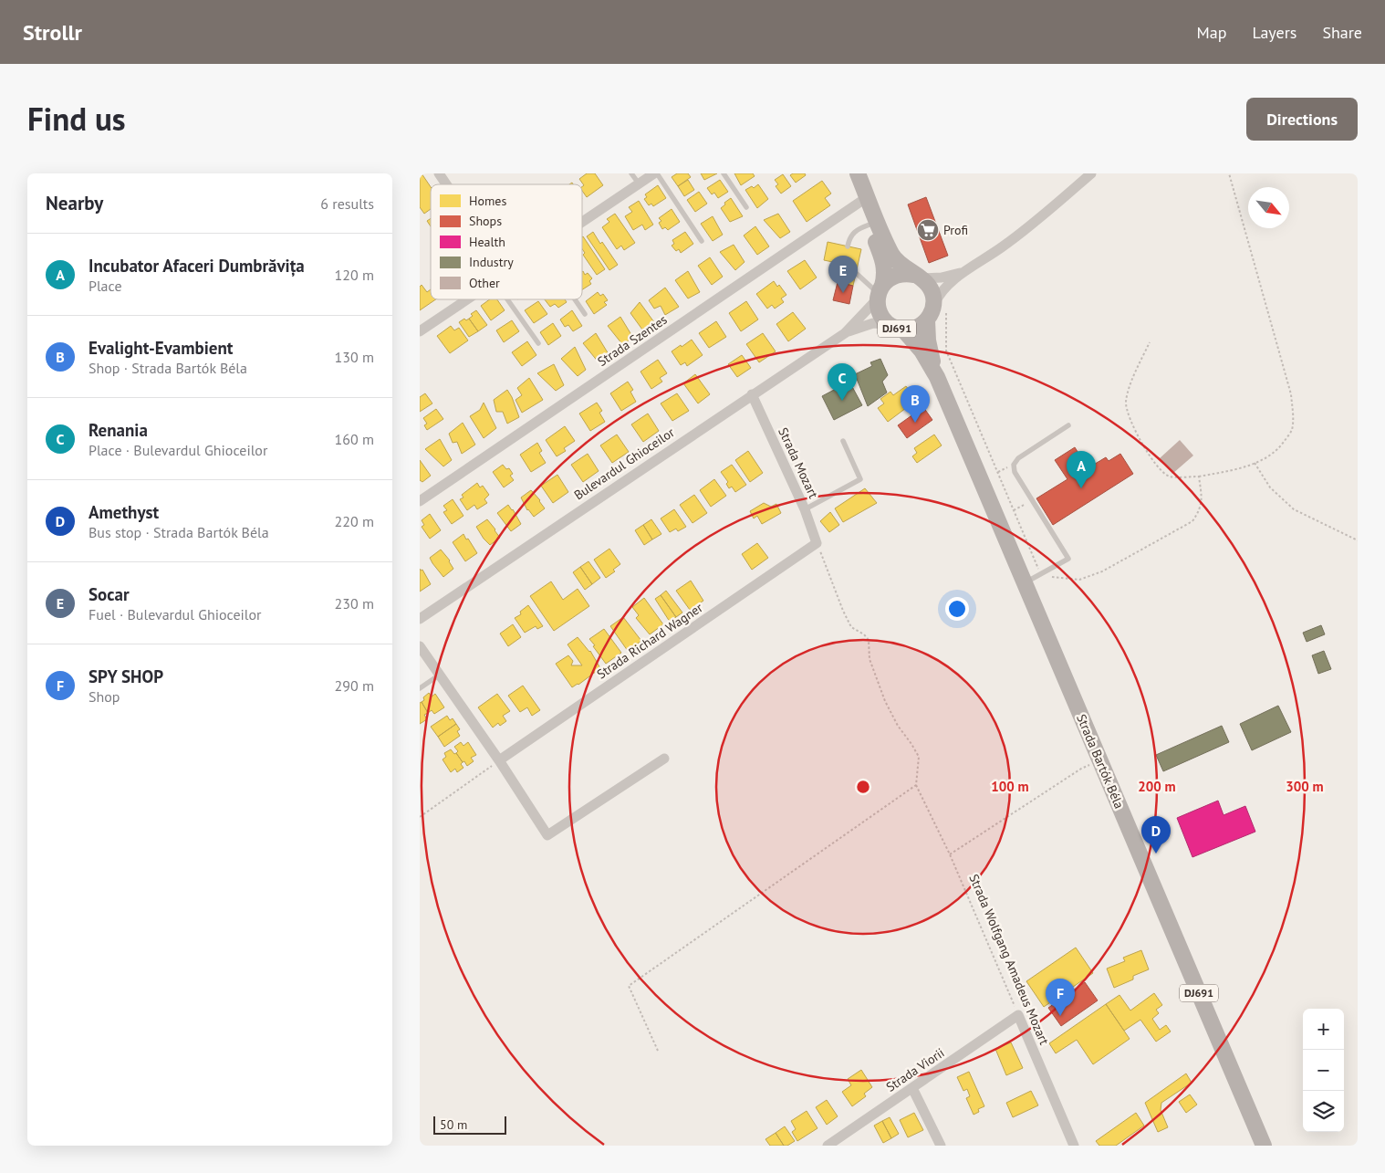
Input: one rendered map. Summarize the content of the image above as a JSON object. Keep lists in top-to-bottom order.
{
  "streets": {
    "main road": ["DJ691", "Strada Bartók Béla"],
    "street": [
      "Strada Szentes",
      "Strada Mozart",
      "Bulevardul Ghioceilor",
      "Strada Richard Wagner",
      "Strada Wolfgang Amadeus Mozart",
      "Strada Viorii"
    ]
  },
  "crossings": [
    ["DJ691", "Strada Szentes"],
    ["DJ691", "Bulevardul Ghioceilor"],
    ["DJ691", "Strada Bartók Béla"],
    ["Strada Mozart", "Bulevardul Ghioceilor"],
    ["Strada Mozart", "Strada Richard Wagner"],
    ["Bulevardul Ghioceilor", "Strada Bartók Béla"],
    ["Strada Wolfgang Amadeus Mozart", "Strada Viorii"]
  ],
  "places": {
    "supermarket": ["Profi"]
  },
  "legend": [
    "Homes",
    "Shops",
    "Health",
    "Industry",
    "Other"
  ],
  "scale_bar": "50 m",
  "north": "bottom right",
  "page": {
    "header": "Strollr",
    "nav": ["Map", "Layers", "Share"],
    "title": "Find us",
    "buttons": "Directions",
    "heading": ["Nearby", "6 results"],
    "list": [
      {
        "mark": "A",
        "name": "Incubator Afaceri Dumbrăvița",
        "note": "Place",
        "value": "120 m"
      },
      {
        "mark": "B",
        "name": "Evalight-Evambient",
        "note": "Shop · Strada Bartók Béla",
        "value": "130 m"
      },
      {
        "mark": "C",
        "name": "Renania",
        "note": "Place · Bulevardul Ghioceilor",
        "value": "160 m"
      },
      {
        "mark": "D",
        "name": "Amethyst",
        "note": "Bus stop · Strada Bartók Béla",
        "value": "220 m"
      },
      {
        "mark": "E",
        "name": "Socar",
        "note": "Fuel · Bulevardul Ghioceilor",
        "value": "230 m"
      },
      {
        "mark": "F",
        "name": "SPY SHOP",
        "note": "Shop",
        "value": "290 m"
      }
    ],
    "pins": [
      "E",
      "C",
      "B",
      "A",
      "D",
      "F"
    ],
    "map_buttons": ["+", "−"],
    "scale": "50 m"
  },
  "rings": ["100 m", "200 m", "300 m"]
}
